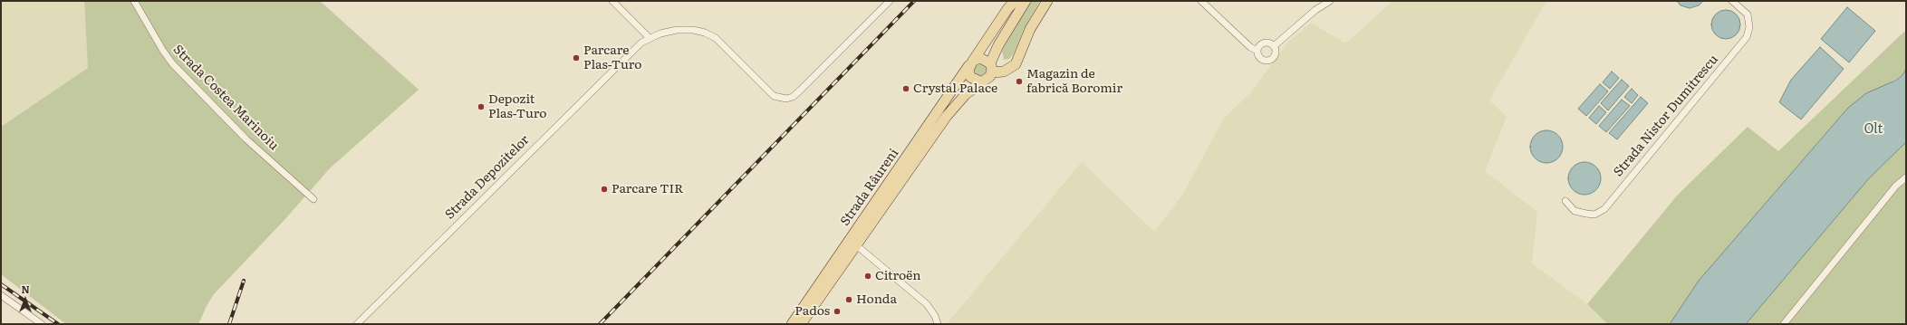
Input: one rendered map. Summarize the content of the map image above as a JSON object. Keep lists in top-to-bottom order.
{
  "streets": {
    "main road": ["Strada Râureni"],
    "street": ["Strada Costea Marinoiu", "Strada Nistor Dumitrescu", "Strada Depozitelor"]
  },
  "water": ["Olt"],
  "places": [
    "Parcare Plas-Turo",
    "Magazin de fabrică Boromir",
    "Crystal Palace",
    "Depozit Plas-Turo",
    "Parcare TIR",
    "Citroën",
    "Honda",
    "Pados"
  ],
  "north": "top"
}
